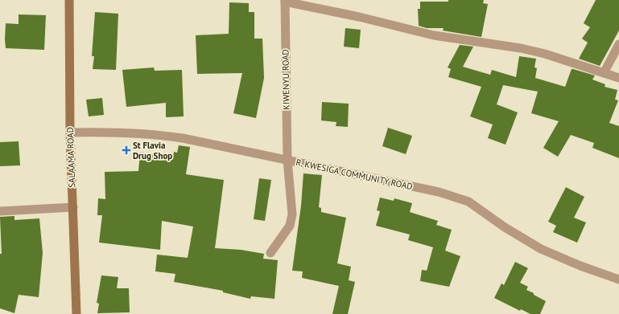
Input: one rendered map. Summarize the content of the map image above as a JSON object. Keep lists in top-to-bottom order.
{
  "streets": {
    "main road": ["SALAAMA ROAD"],
    "street": ["KIWENYU ROAD", "R. KWESIGA COMMUNITY ROAD"]
  },
  "crossings": [
    ["KIWENYU ROAD", "R. KWESIGA COMMUNITY ROAD"],
    ["SALAAMA ROAD", "R. KWESIGA COMMUNITY ROAD"]
  ],
  "places": {
    "health": ["St Flavia Drug Shop"]
  }
}
